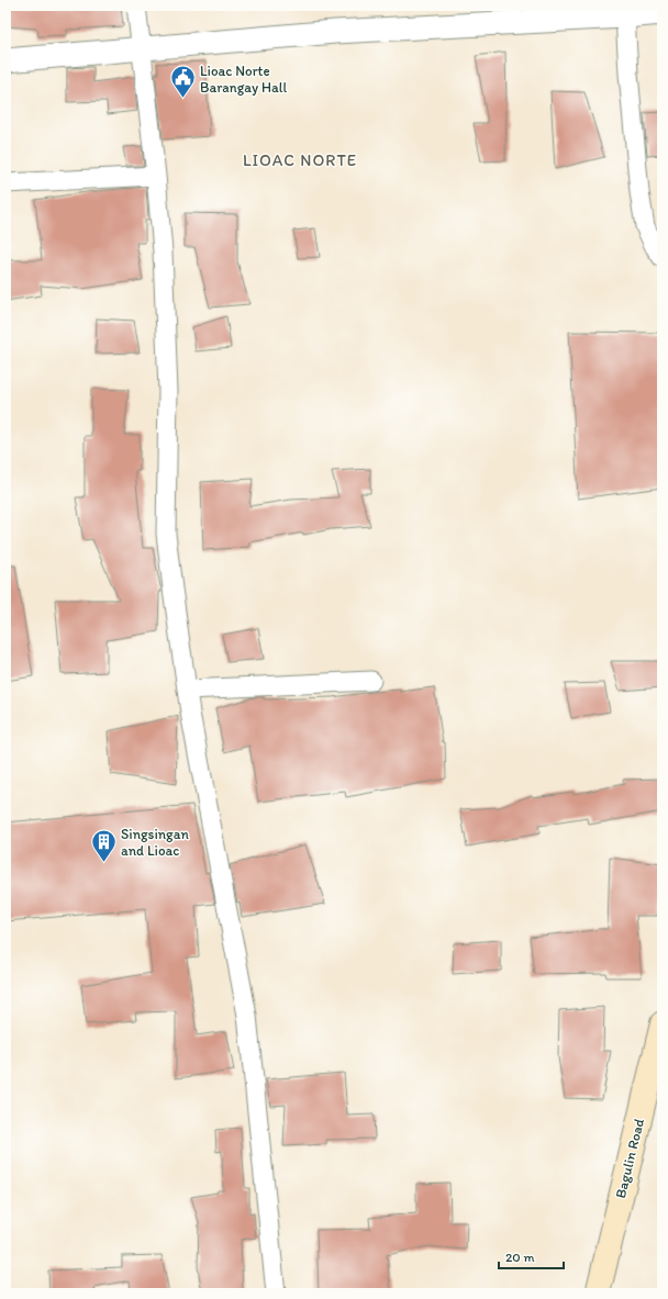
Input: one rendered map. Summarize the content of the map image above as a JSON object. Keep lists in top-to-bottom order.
{
  "streets": {
    "main road": ["Bagulin Road"]
  },
  "districts": ["LIOAC NORTE"],
  "places": {
    "public building": ["Lioac Norte Barangay Hall"],
    "building": ["Singsingan and Lioac"]
  },
  "scale_bar": "20 m"
}
